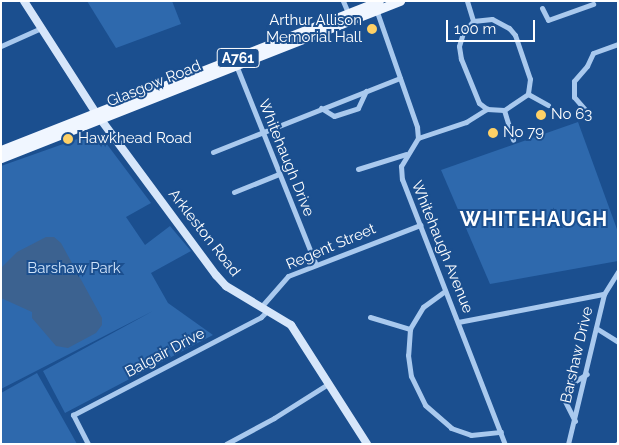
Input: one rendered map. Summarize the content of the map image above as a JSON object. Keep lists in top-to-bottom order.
{
  "streets": {
    "main road": ["A761", "Glasgow Road"],
    "street": [
      "Whitehaugh Drive",
      "Arkleston Road",
      "Regent Street",
      "Whitehaugh Avenue",
      "Balgair Drive",
      "Barshaw Drive"
    ]
  },
  "crossings": [
    ["Glasgow Road", "Whitehaugh Drive"],
    ["Glasgow Road", "Arkleston Road"],
    ["Whitehaugh Drive", "Regent Street"],
    ["Arkleston Road", "Regent Street"],
    ["Arkleston Road", "Balgair Drive"],
    ["Regent Street", "Whitehaugh Avenue"],
    ["Regent Street", "Balgair Drive"]
  ],
  "districts": ["WHITEHAUGH"],
  "parks": ["Barshaw Park"],
  "places": [
    "Arthur Allison Memorial Hall",
    "No 63",
    "No 79",
    "Hawkhead Road"
  ],
  "scale_bar": "100 m"
}
